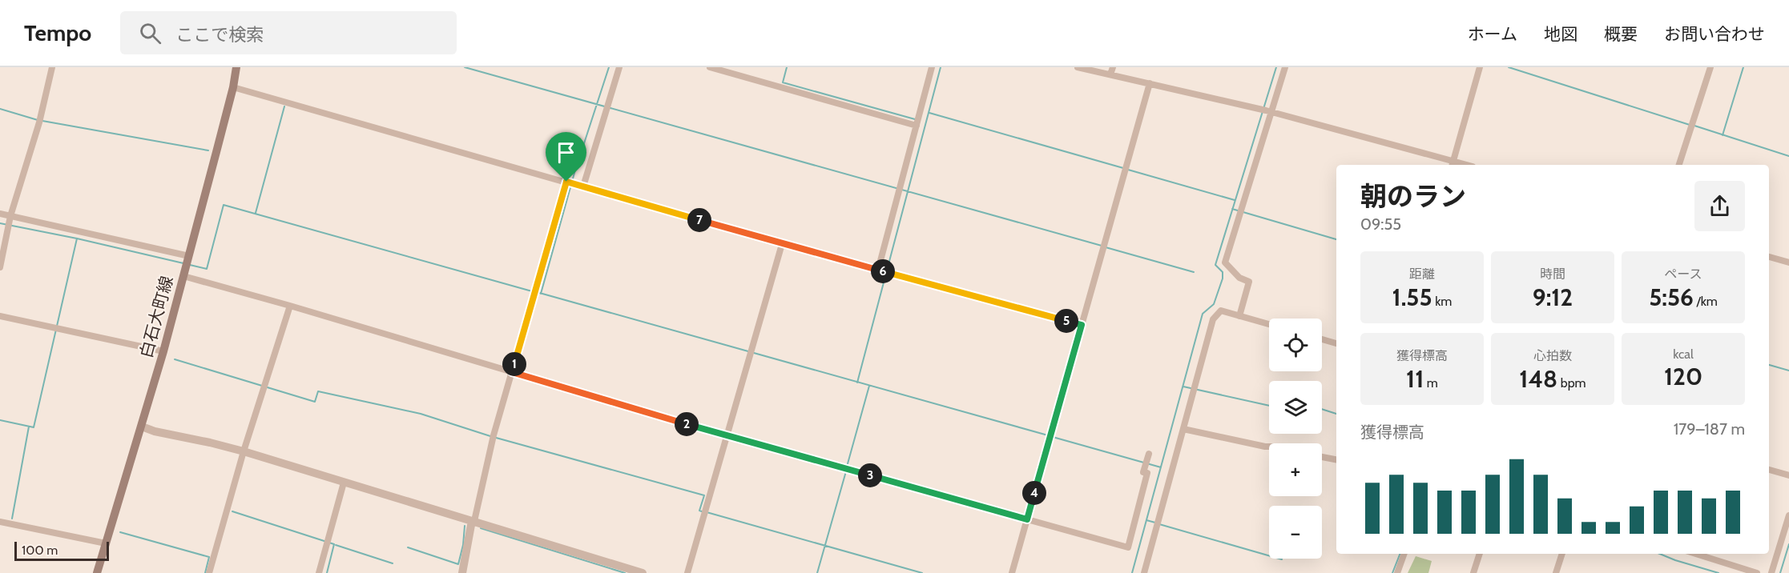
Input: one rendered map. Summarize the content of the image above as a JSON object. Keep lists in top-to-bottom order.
{
  "streets": {
    "main road": ["白石大町線"]
  },
  "scale_bar": "100 m",
  "page": {
    "header": "Tempo",
    "search": "ここで検索",
    "nav": [
      "ホーム",
      "地図",
      "概要",
      "お問い合わせ"
    ],
    "heading": ["朝のラン", "09:55"],
    "pins": [
      "7",
      "6",
      "5",
      "1",
      "2",
      "3",
      "4"
    ],
    "stats": [
      ["距離", "1.55 km"],
      ["時間", "9:12"],
      ["ペース", "5:56 /km"],
      ["獲得標高", "11 m"],
      ["心拍数", "148 bpm"],
      ["kcal", "120"]
    ],
    "map_buttons": ["+", "−"],
    "chart": ["獲得標高", "179–187 m"],
    "scale": "100 m"
  }
}
